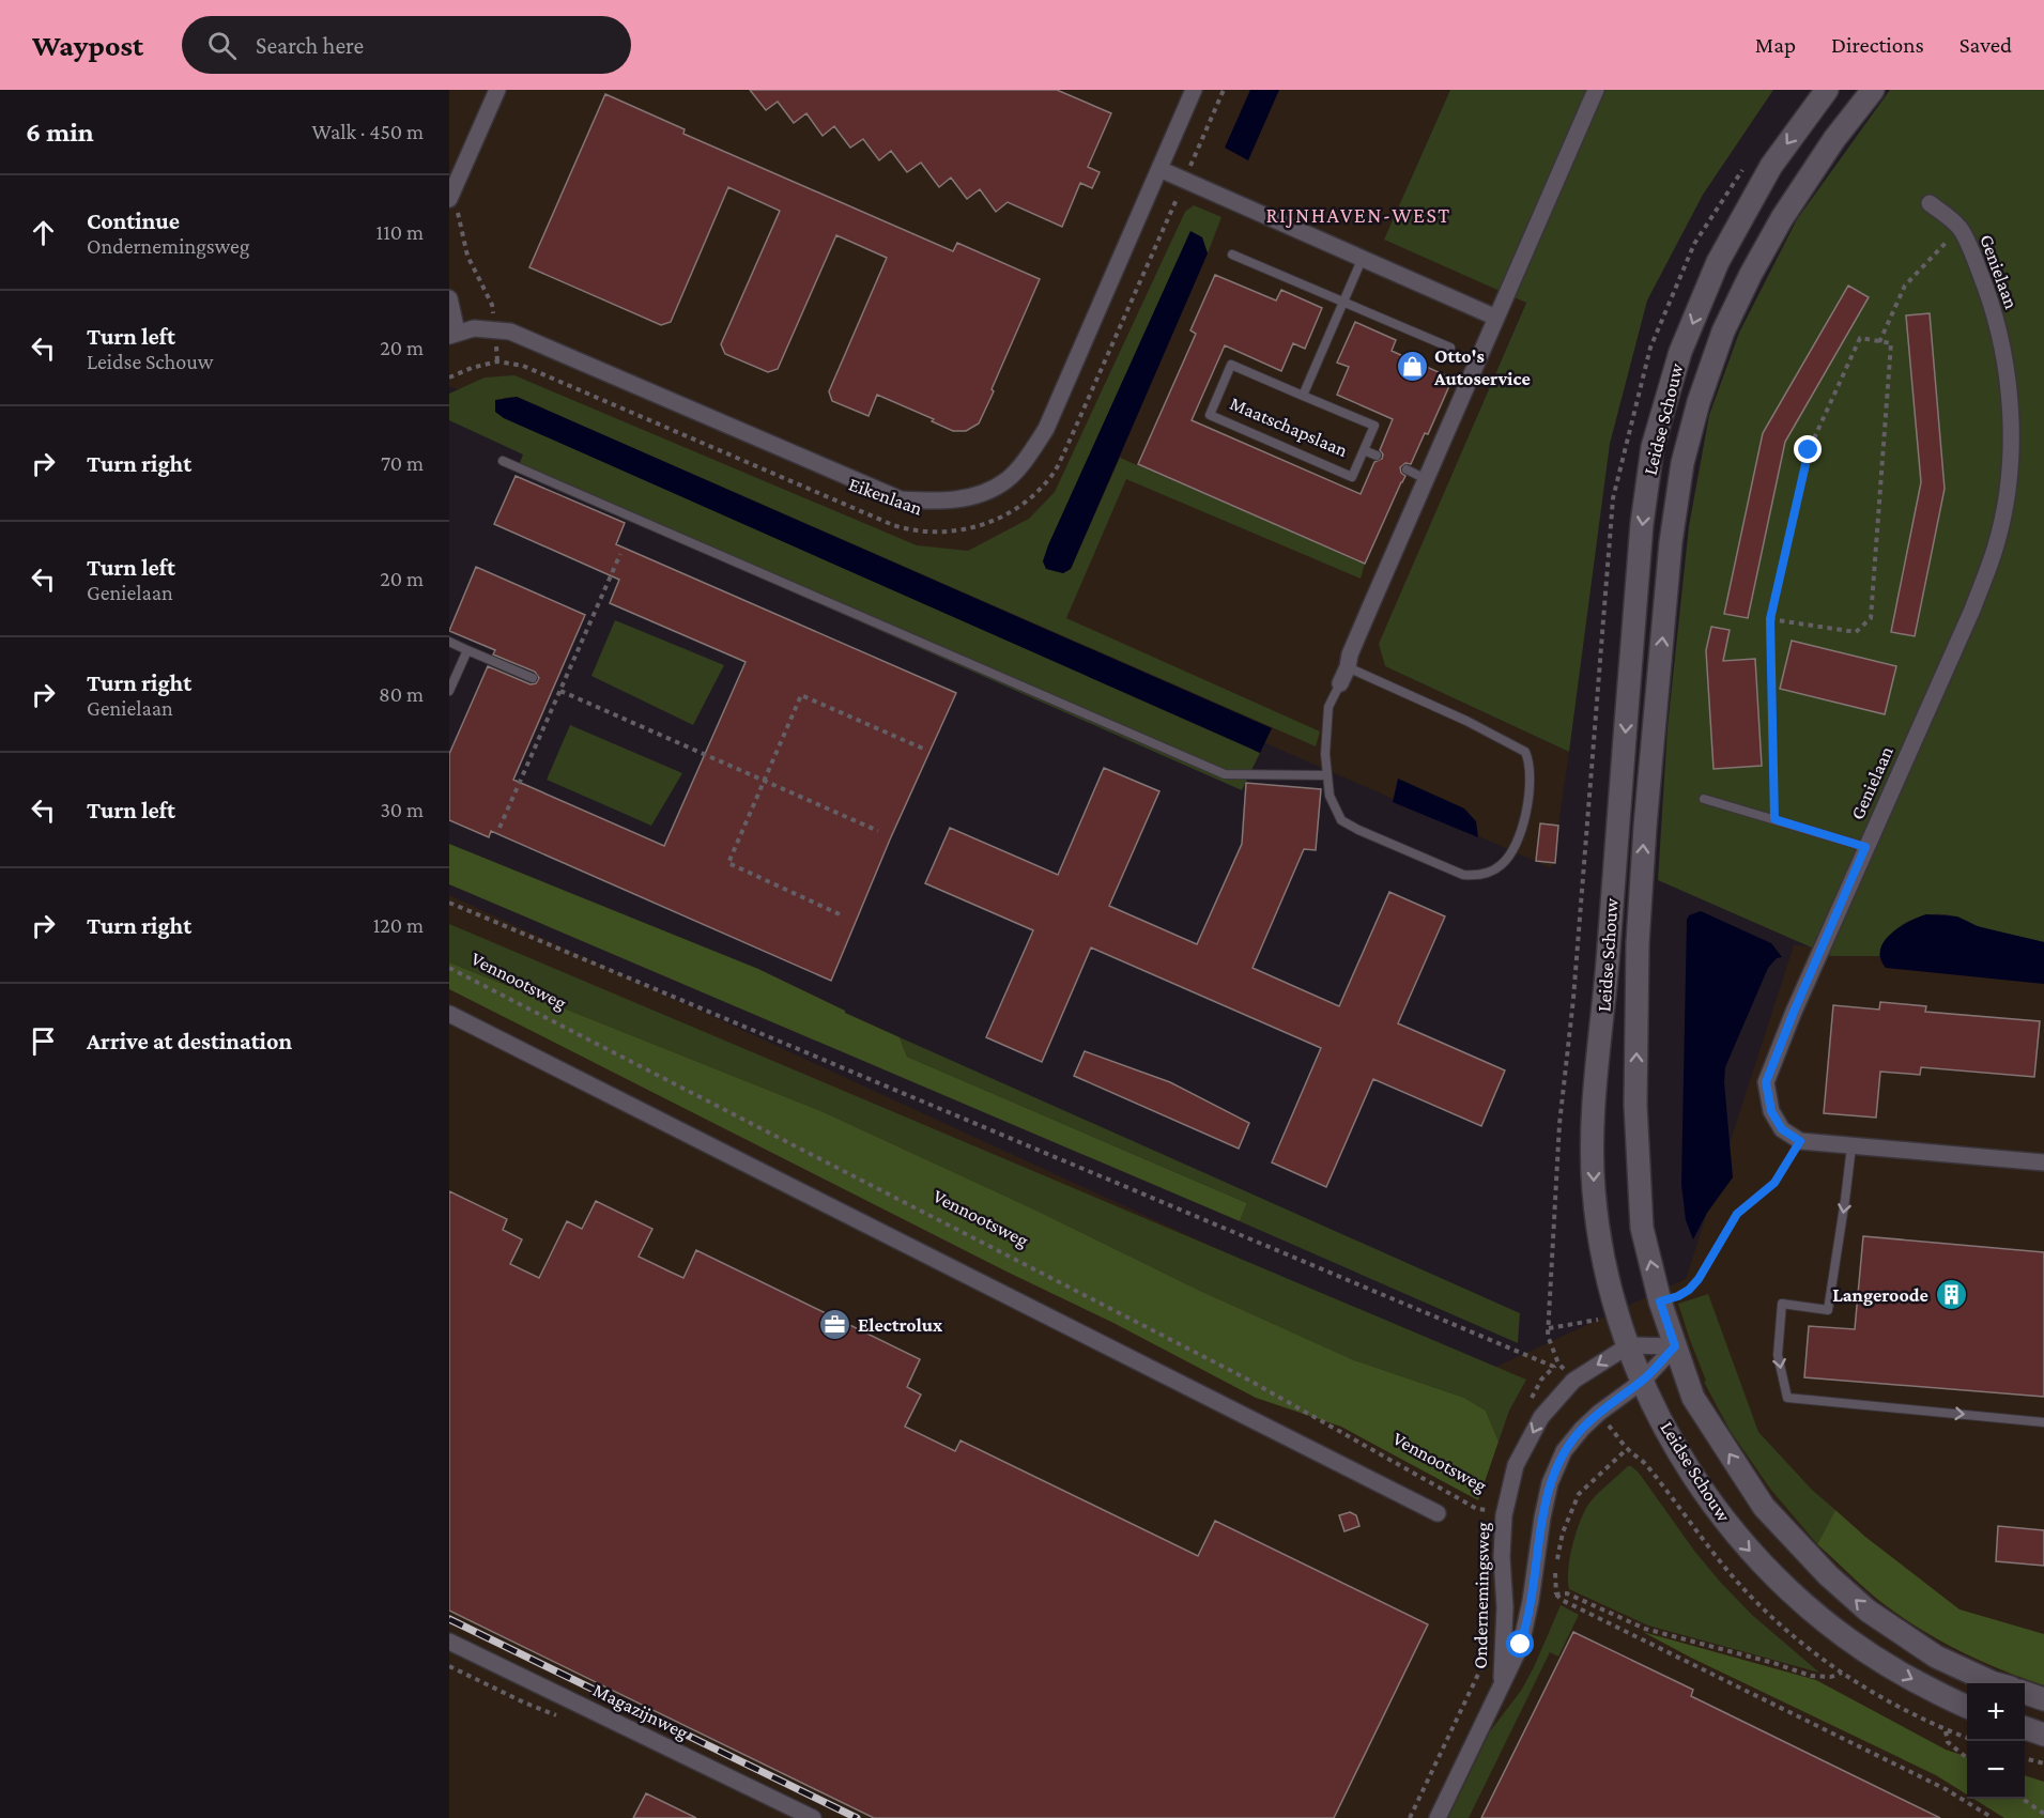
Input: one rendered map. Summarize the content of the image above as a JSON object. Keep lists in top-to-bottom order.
{
  "streets": {
    "street": [
      "Genielaan",
      "Leidse Schouw",
      "Eikenlaan",
      "Ondernemingsweg",
      "Magazijnweg"
    ],
    "lane": ["Maatschapslaan"],
    "path": ["Vennootsweg"]
  },
  "crossings": [
    ["Leidse Schouw", "Ondernemingsweg"],
    ["Vennootsweg", "Ondernemingsweg"]
  ],
  "districts": ["RIJNHAVEN-WEST"],
  "places": {
    "shop": ["Otto's Autoservice"],
    "building": ["Langeroode"],
    "office": ["Electrolux"]
  },
  "page": {
    "header": "Waypost",
    "search": "Search here",
    "nav": ["Map", "Directions", "Saved"],
    "heading": ["6 min", "Walk · 450 m"],
    "list": [
      ["Continue", "Ondernemingsweg", "110 m"],
      ["Turn left", "Leidse Schouw", "20 m"],
      ["Turn right", "70 m"],
      ["Turn left", "Genielaan", "20 m"],
      ["Turn right", "Genielaan", "80 m"],
      ["Turn left", "30 m"],
      ["Turn right", "120 m"],
      "Arrive at destination"
    ],
    "map_buttons": ["+", "−"]
  }
}
